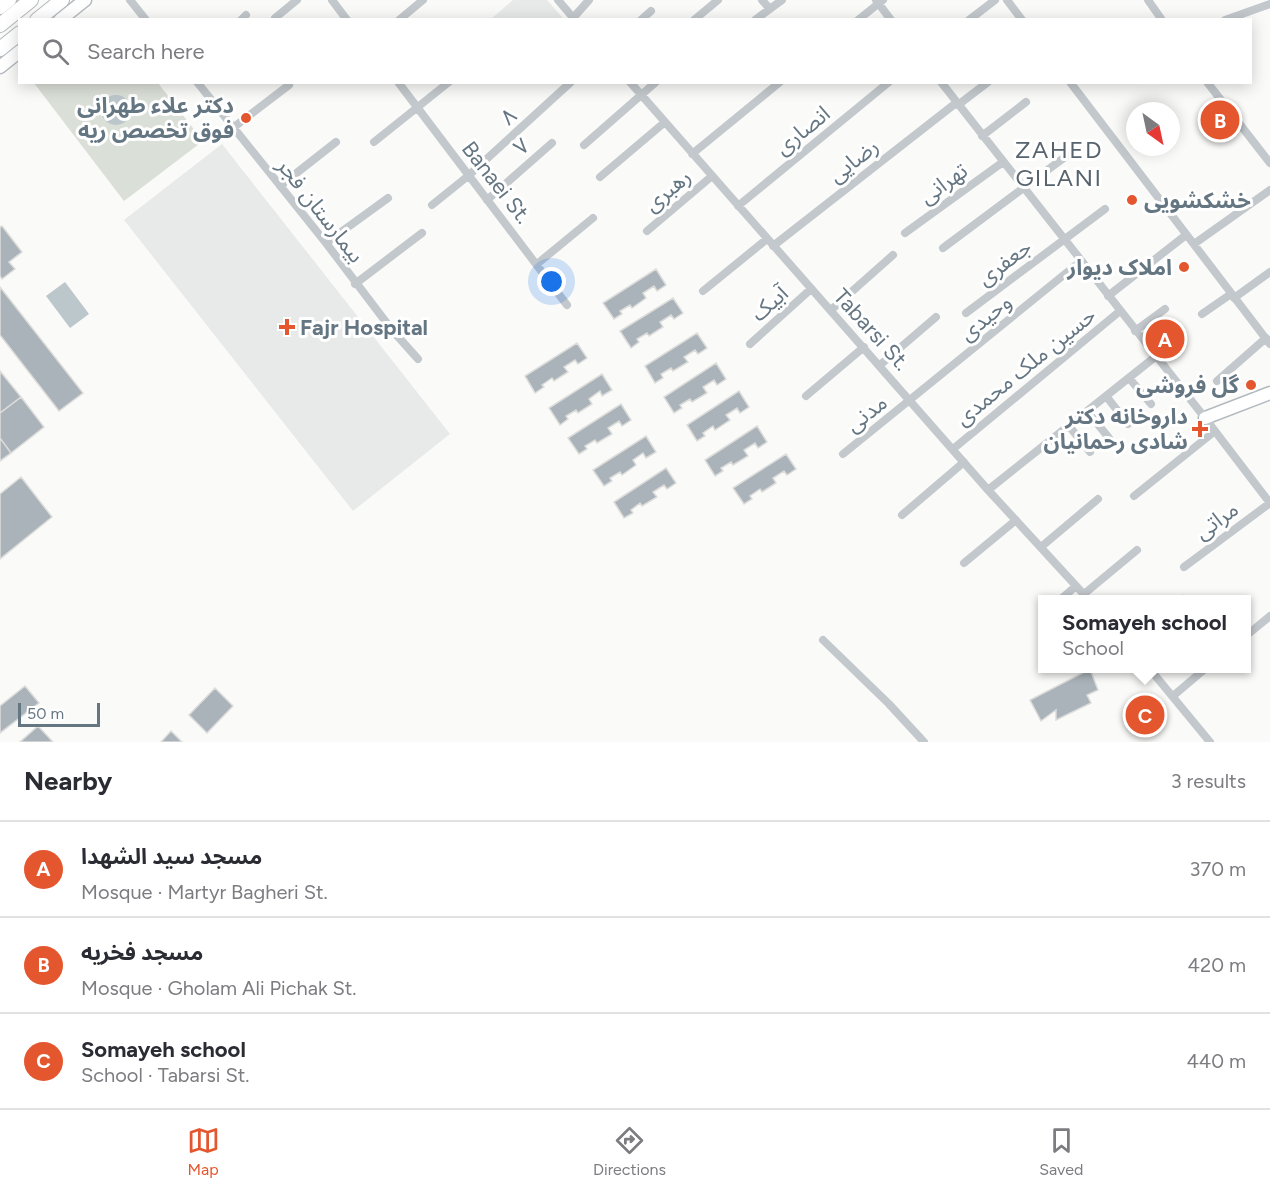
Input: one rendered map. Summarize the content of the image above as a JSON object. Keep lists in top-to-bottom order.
{
  "streets": {
    "street": [
      "۸",
      "انصاری",
      "۷",
      "رضایی",
      "Banaei St.",
      "تهرانی",
      "رهبری",
      "بیمارستان فجر",
      "جعفری",
      "آبیک",
      "وحیدی",
      "Tabarsi St.",
      "حسین ملک محمدی",
      "مدنی",
      "مراتی"
    ]
  },
  "crossings": [
    ["۸", "Banaei St."],
    ["انصاری", "Tabarsi St."],
    ["۷", "Banaei St."],
    ["رضایی", "Tabarsi St."],
    ["رهبری", "Tabarsi St."],
    ["آبیک", "Tabarsi St."],
    ["وحیدی", "Tabarsi St."],
    ["وحیدی", "مدنی"],
    ["Tabarsi St.", "حسین ملک محمدی"],
    ["Tabarsi St.", "مدنی"]
  ],
  "districts": ["ZAHED GILANI"],
  "places": {
    "other": [
      "دکتر علاء طهرانی فوق تخصص ریه",
      "خشکشویی",
      "املاک دیوار",
      "گل فروشی"
    ],
    "health": ["Fajr Hospital", "داروخانه دکتر شادی رحمانیان"]
  },
  "scale_bar": "50 m",
  "north": "bottom right",
  "page": {
    "search": "Search here",
    "pins": ["B", "A", "C"],
    "popup": ["Somayeh school", "School"],
    "scale": "50 m",
    "heading": ["Nearby", "3 results"],
    "list": [
      {
        "mark": "A",
        "name": "مسجد سید الشهدا",
        "note": "Mosque · Martyr Bagheri St.",
        "value": "370 m"
      },
      {
        "mark": "B",
        "name": "مسجد فخریه",
        "note": "Mosque · Gholam Ali Pichak St.",
        "value": "420 m"
      },
      {
        "mark": "C",
        "name": "Somayeh school",
        "note": "School · Tabarsi St.",
        "value": "440 m"
      }
    ],
    "nav": ["Map", "Directions", "Saved"]
  }
}
